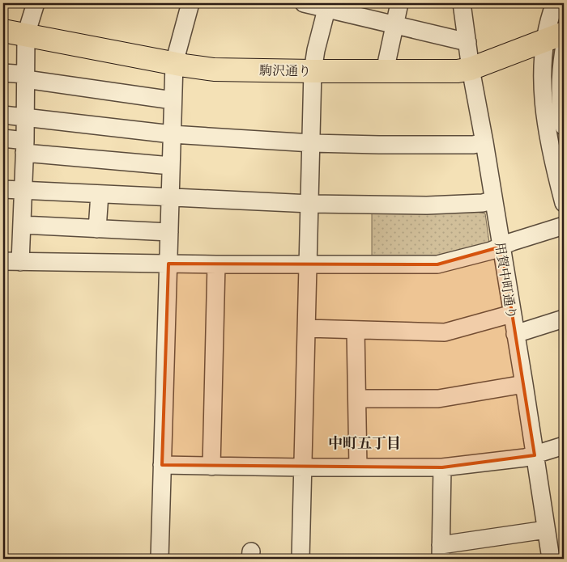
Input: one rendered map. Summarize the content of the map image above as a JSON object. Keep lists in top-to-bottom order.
{
  "streets": {
    "main road": ["駒沢通り"],
    "street": ["用賀中町通り"]
  },
  "crossings": [
    ["駒沢通り", "用賀中町通り"]
  ],
  "districts": ["中町五丁目"]
}
